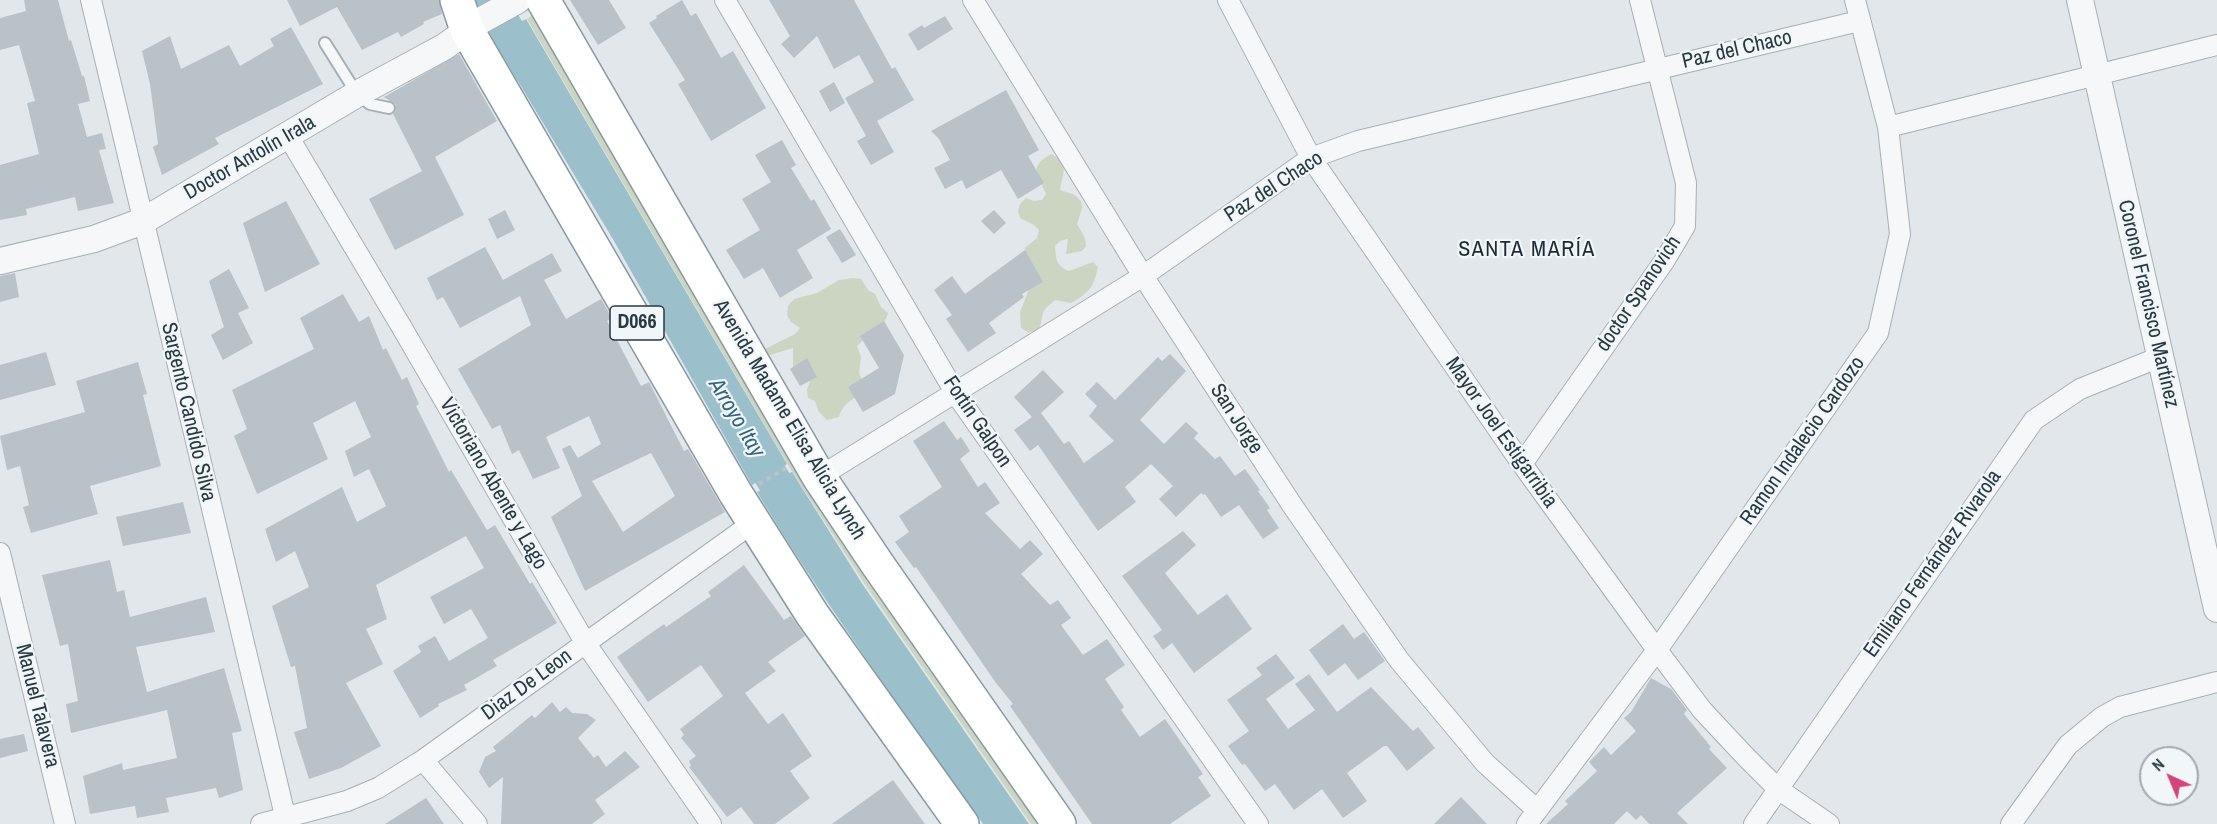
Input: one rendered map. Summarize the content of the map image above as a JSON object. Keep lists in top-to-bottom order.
{
  "streets": {
    "highway": ["D066", "Avenida Madame Elisa Alicia Lynch"],
    "street": [
      "Paz del Chaco",
      "Doctor Antolín Irala",
      "doctor Spanovich",
      "Coronel Francisco Martínez",
      "Sargento Candido Silva",
      "San Jorge",
      "Fortín Galpon",
      "Mayor Joel Estigarribia",
      "Ramon Indalecio Cardozo",
      "Victoriano Abente y Lago",
      "Emiliano Fernández Rivarola",
      "Diaz De Leon",
      "Manuel Talavera"
    ]
  },
  "crossings": [
    ["Paz del Chaco", "doctor Spanovich"],
    ["Paz del Chaco", "San Jorge"],
    ["Paz del Chaco", "Avenida Madame Elisa Alicia Lynch"],
    ["Paz del Chaco", "Fortín Galpon"],
    ["Paz del Chaco", "Mayor Joel Estigarribia"],
    ["Paz del Chaco", "Ramon Indalecio Cardozo"],
    ["Doctor Antolín Irala", "D066"],
    ["Doctor Antolín Irala", "Sargento Candido Silva"],
    ["Doctor Antolín Irala", "Victoriano Abente y Lago"],
    ["doctor Spanovich", "Mayor Joel Estigarribia"],
    ["Coronel Francisco Martínez", "Emiliano Fernández Rivarola"],
    ["D066", "Diaz De Leon"],
    ["Sargento Candido Silva", "Diaz De Leon"],
    ["San Jorge", "Ramon Indalecio Cardozo"],
    ["Mayor Joel Estigarribia", "Ramon Indalecio Cardozo"],
    ["Mayor Joel Estigarribia", "Emiliano Fernández Rivarola"],
    ["Victoriano Abente y Lago", "Diaz De Leon"]
  ],
  "districts": ["SANTA MARÍA"],
  "water": ["Arroyo Itay"],
  "north": "top left"
}
